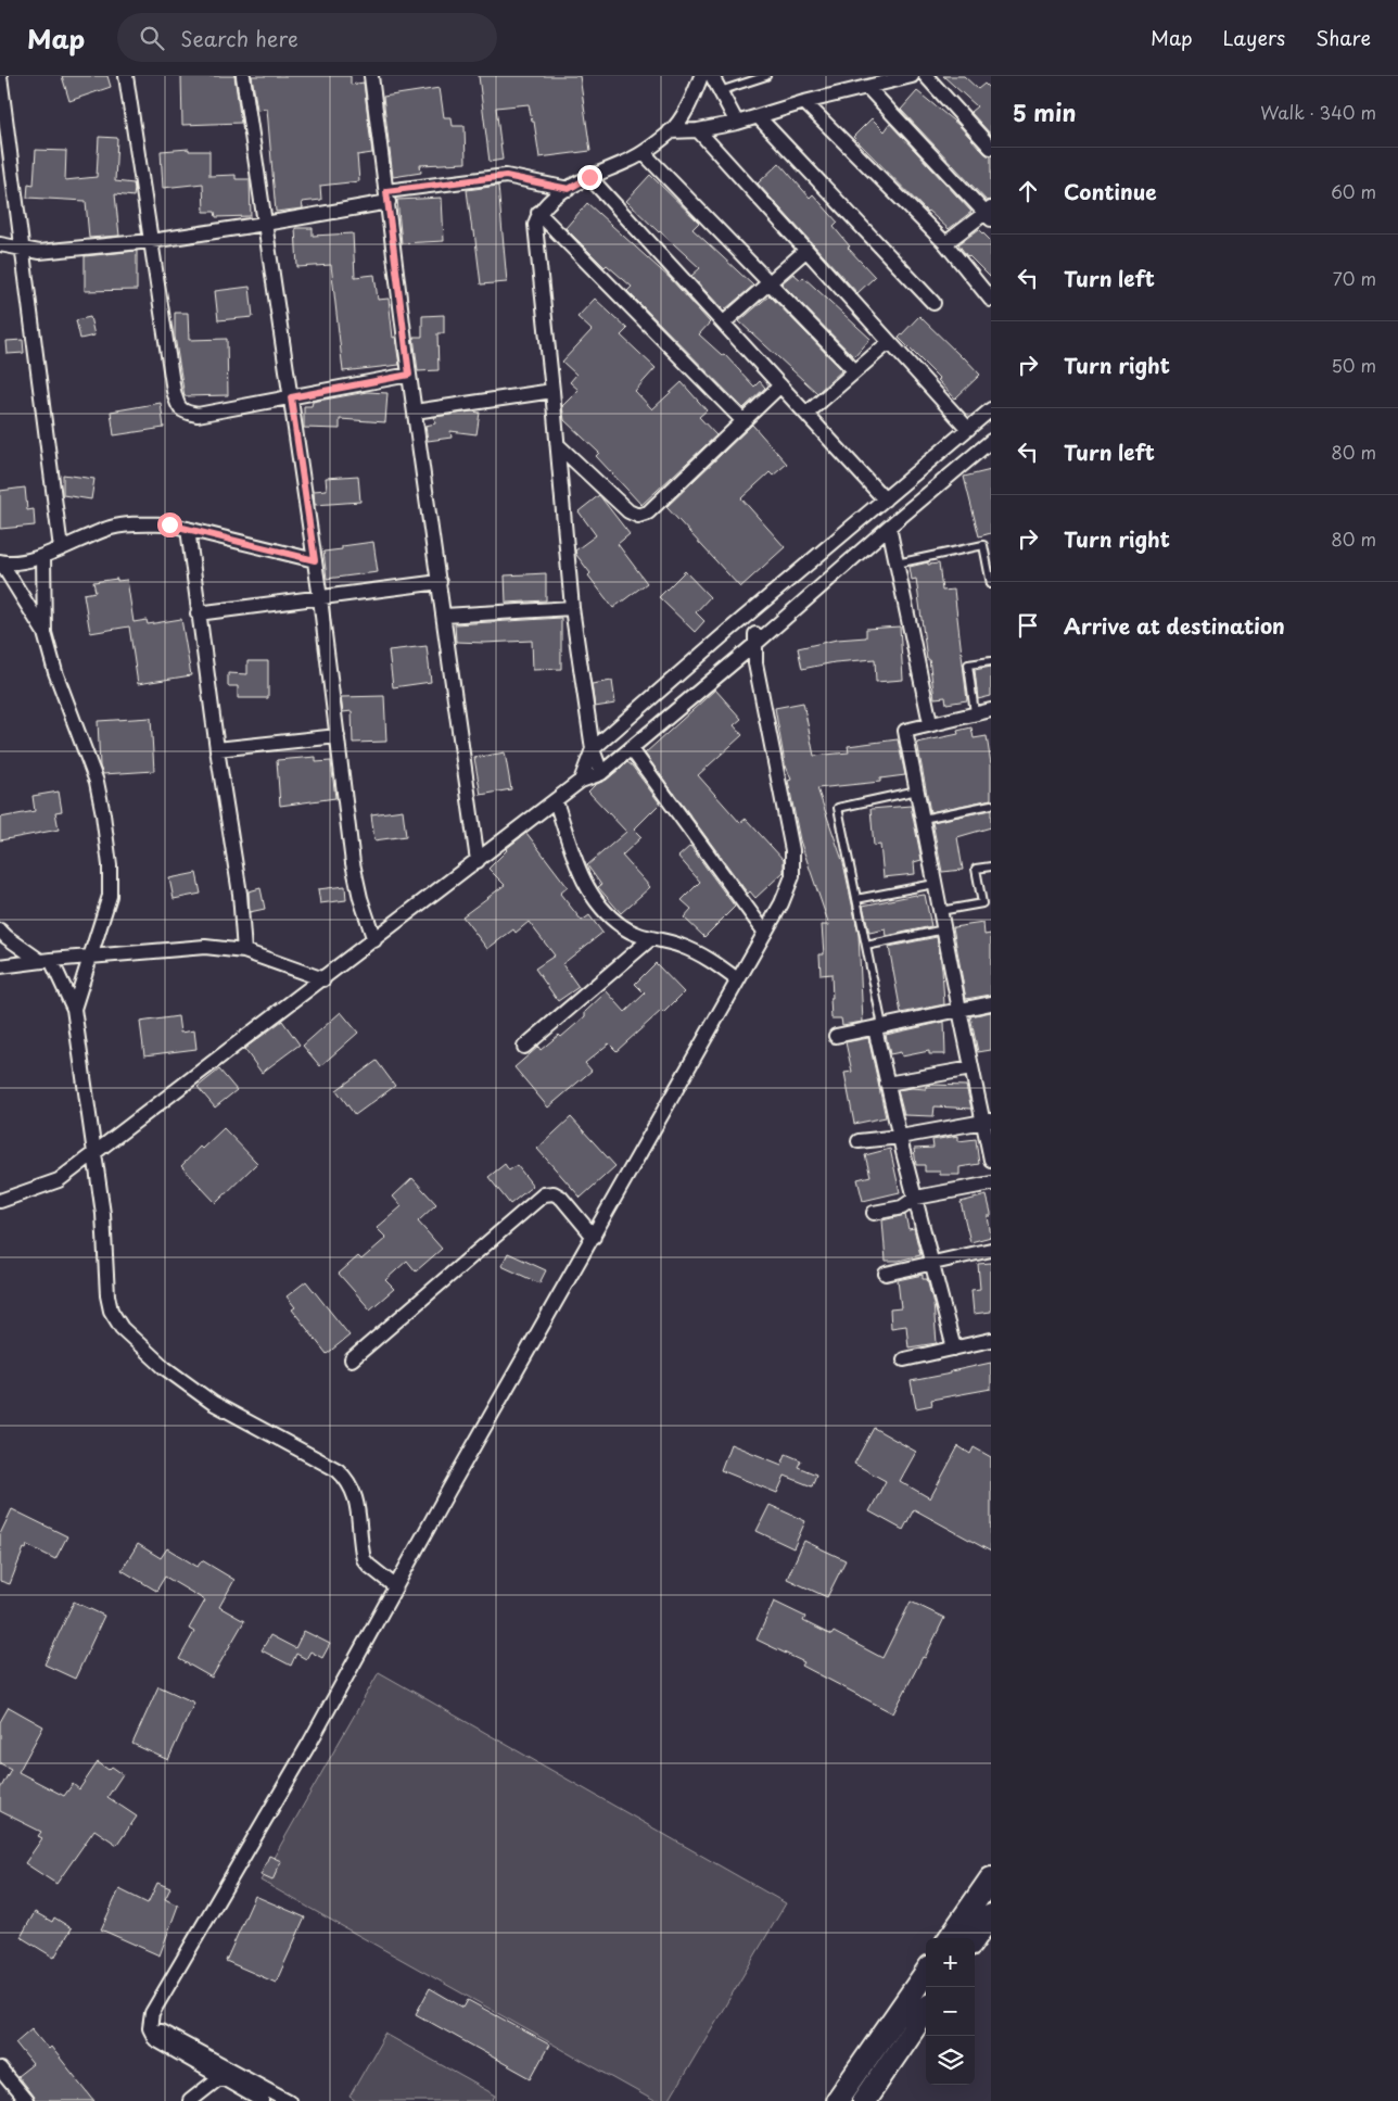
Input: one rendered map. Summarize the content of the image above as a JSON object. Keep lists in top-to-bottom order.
{
  "page": {
    "header": "Map",
    "search": "Search here",
    "nav": ["Map", "Layers", "Share"],
    "heading": ["5 min", "Walk · 340 m"],
    "list": [
      ["Continue", "60 m"],
      ["Turn left", "70 m"],
      ["Turn right", "50 m"],
      ["Turn left", "80 m"],
      ["Turn right", "80 m"],
      "Arrive at destination"
    ],
    "map_buttons": ["+", "−"]
  }
}
